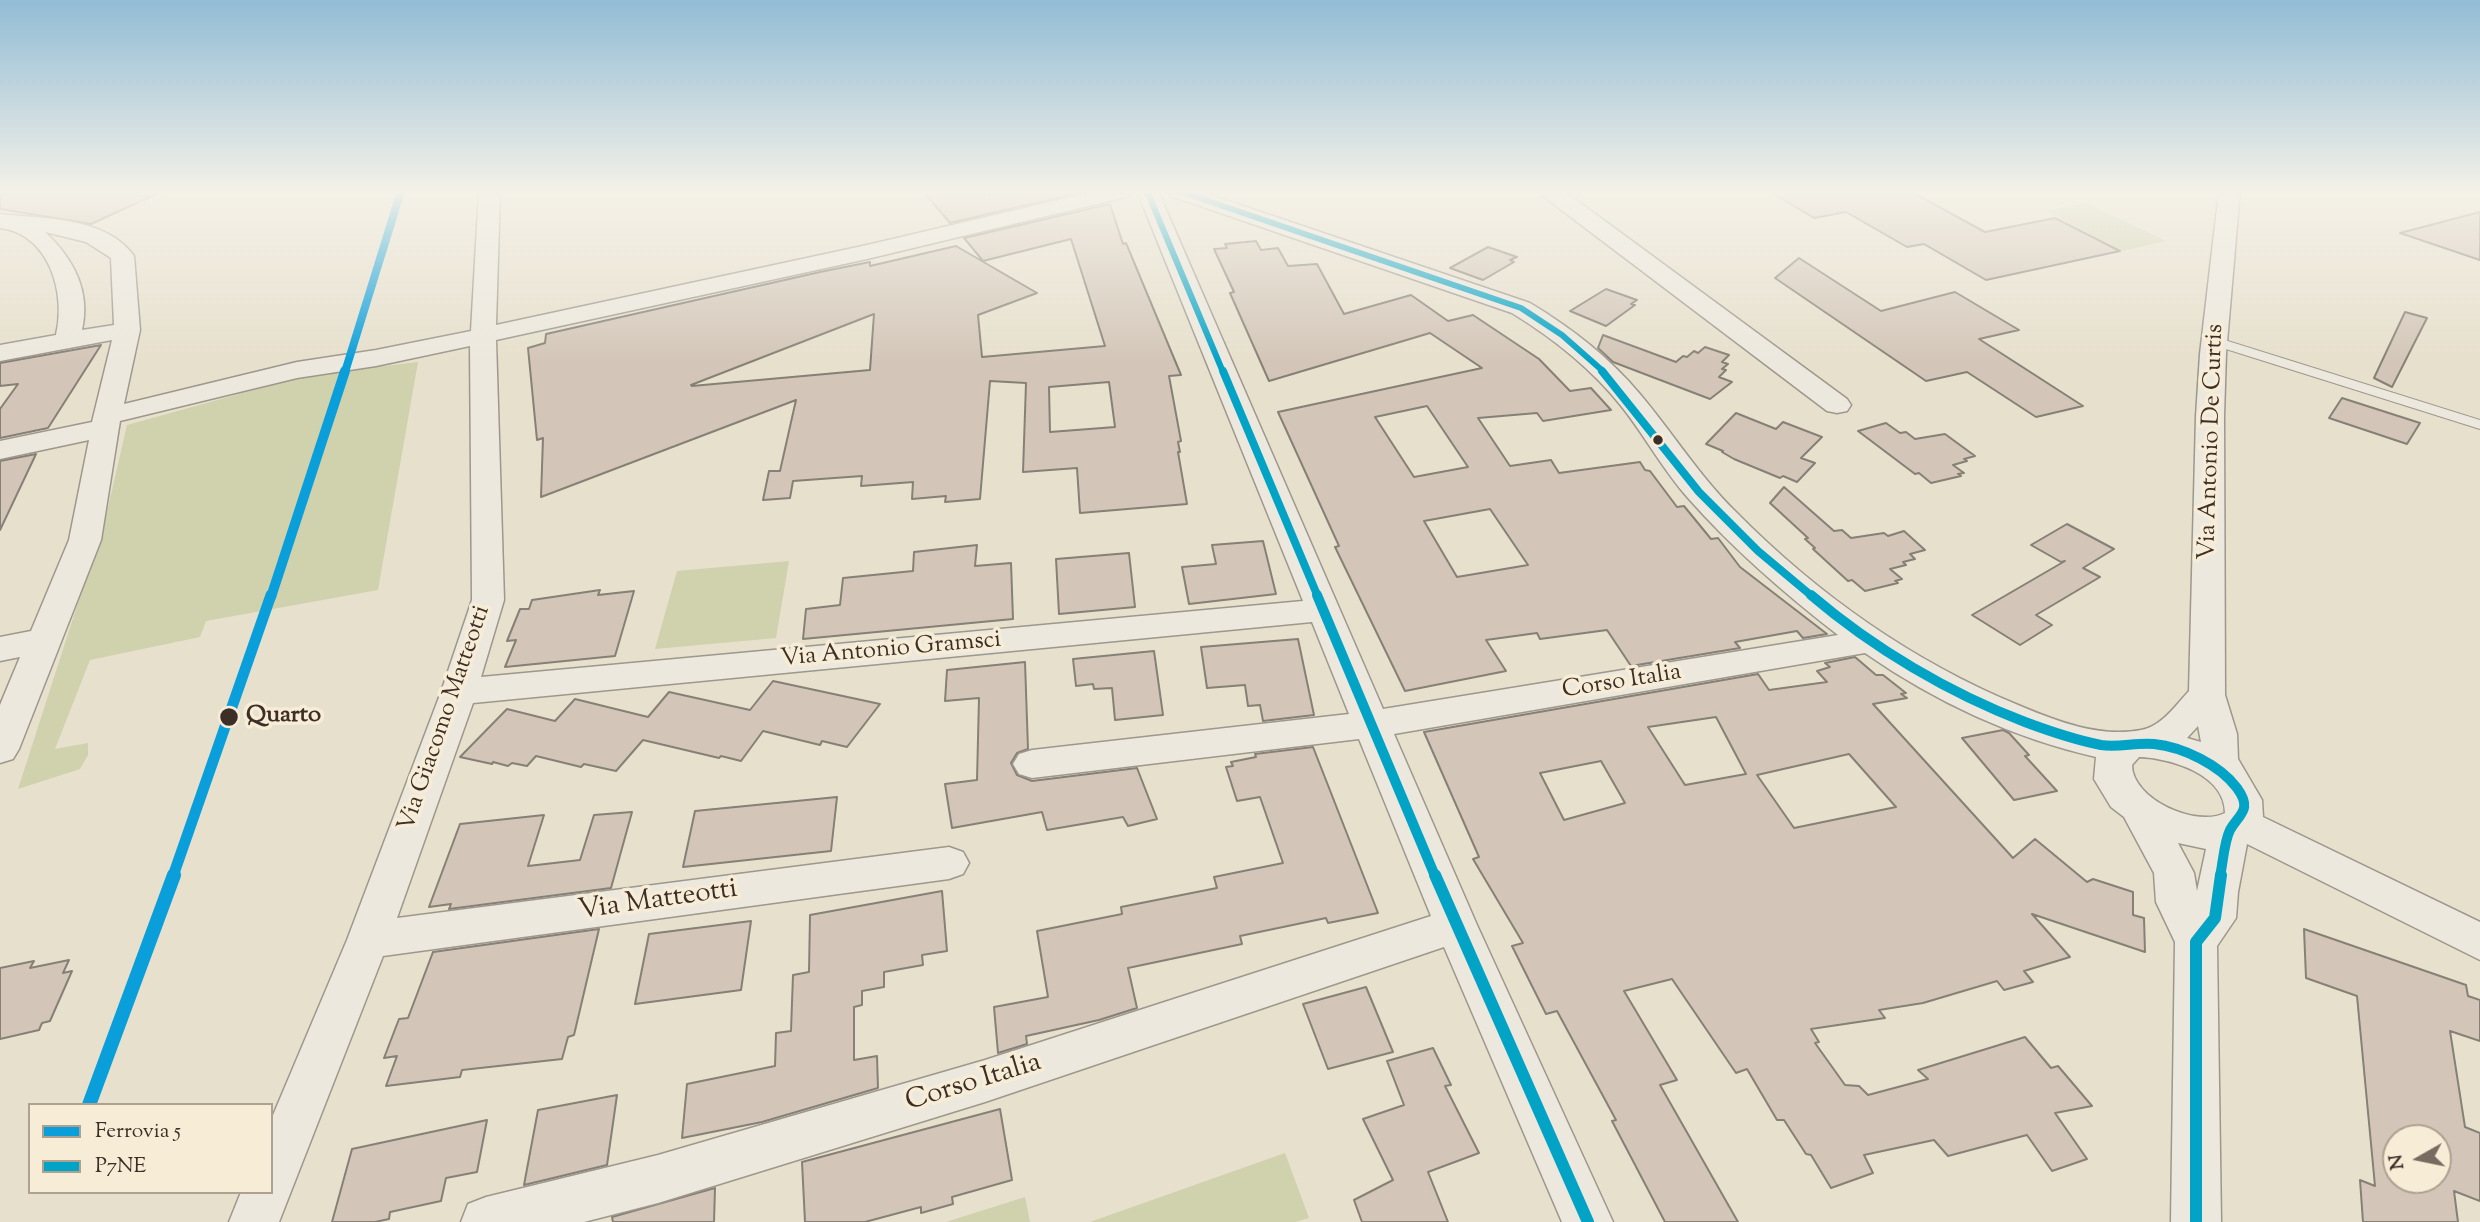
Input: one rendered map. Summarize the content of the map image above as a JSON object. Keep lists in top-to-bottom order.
{
  "streets": {
    "street": [
      "Via Antonio De Curtis",
      "Via Antonio Gramsci",
      "Corso Italia",
      "Via Giacomo Matteotti",
      "Via Matteotti"
    ]
  },
  "crossings": [
    ["Via Antonio Gramsci", "Via Giacomo Matteotti"],
    ["Via Giacomo Matteotti", "Via Matteotti"]
  ],
  "places": ["Quarto"],
  "lines": ["rail line 5", "transit line P7NE"],
  "legend": ["Ferrovia 5", "P7NE"],
  "north": "left"
}
